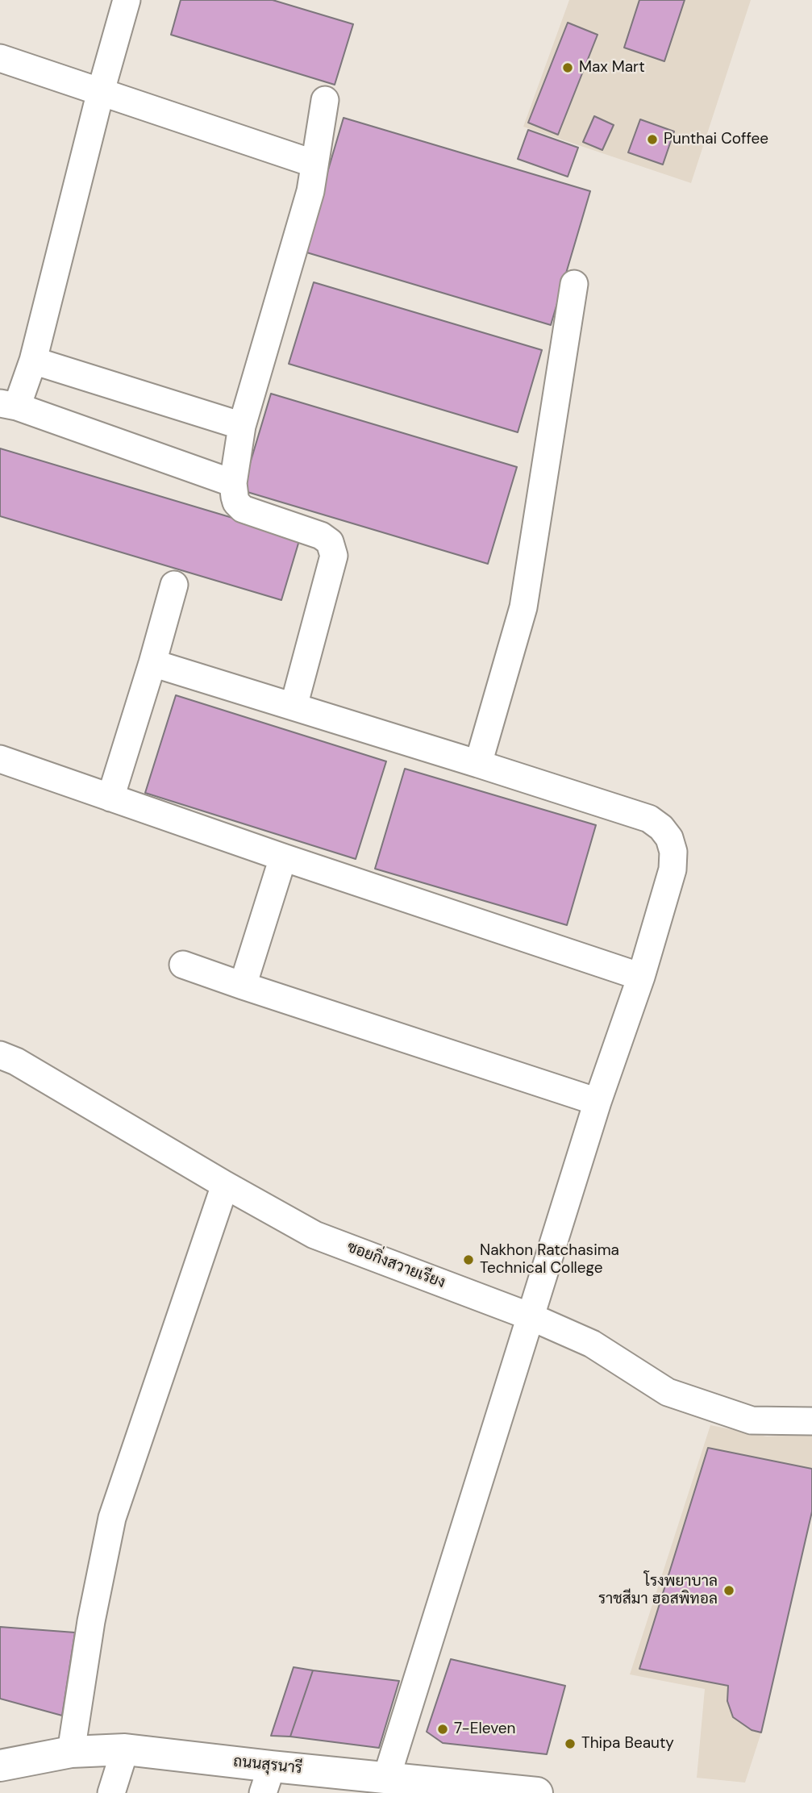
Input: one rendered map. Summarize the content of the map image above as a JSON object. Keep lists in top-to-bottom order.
{
  "streets": {
    "main road": ["ถนนสุรนารี"],
    "street": ["ซอยกิ่งสวายเรียง"]
  },
  "places": [
    "Max Mart",
    "Punthai Coffee",
    "Nakhon Ratchasima Technical College",
    "โรงพยาบาล ราชสีมา ฮอสพิทอล",
    "7-Eleven",
    "Thipa Beauty"
  ]
}
